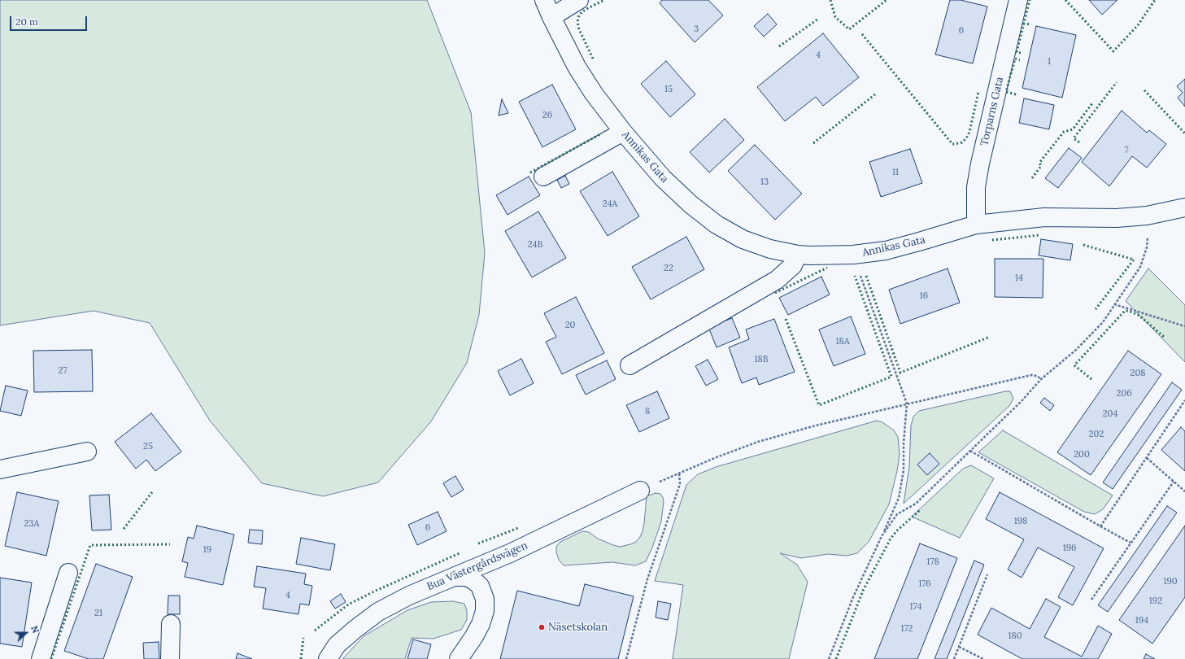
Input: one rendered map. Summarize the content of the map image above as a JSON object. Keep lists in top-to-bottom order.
{
  "streets": {
    "street": ["Torparns Gata", "Annikas Gata", "Bua Västergårdsvägen"]
  },
  "crossings": [
    ["Torparns Gata", "Annikas Gata"]
  ],
  "places": ["Näsetskolan"],
  "house_numbers": [
    "3",
    "6",
    "4",
    "1",
    "15",
    "26",
    "7",
    "11",
    "13",
    "24A",
    "24B",
    "22",
    "14",
    "16",
    "20",
    "18A",
    "18B",
    "27",
    "208",
    "206",
    "8",
    "204",
    "202",
    "25",
    "200",
    "198",
    "23A",
    "6",
    "196",
    "19",
    "178",
    "190",
    "176",
    "4",
    "192",
    "174",
    "21",
    "194",
    "172",
    "180"
  ],
  "scale_bar": "20 m",
  "north": "right"
}
